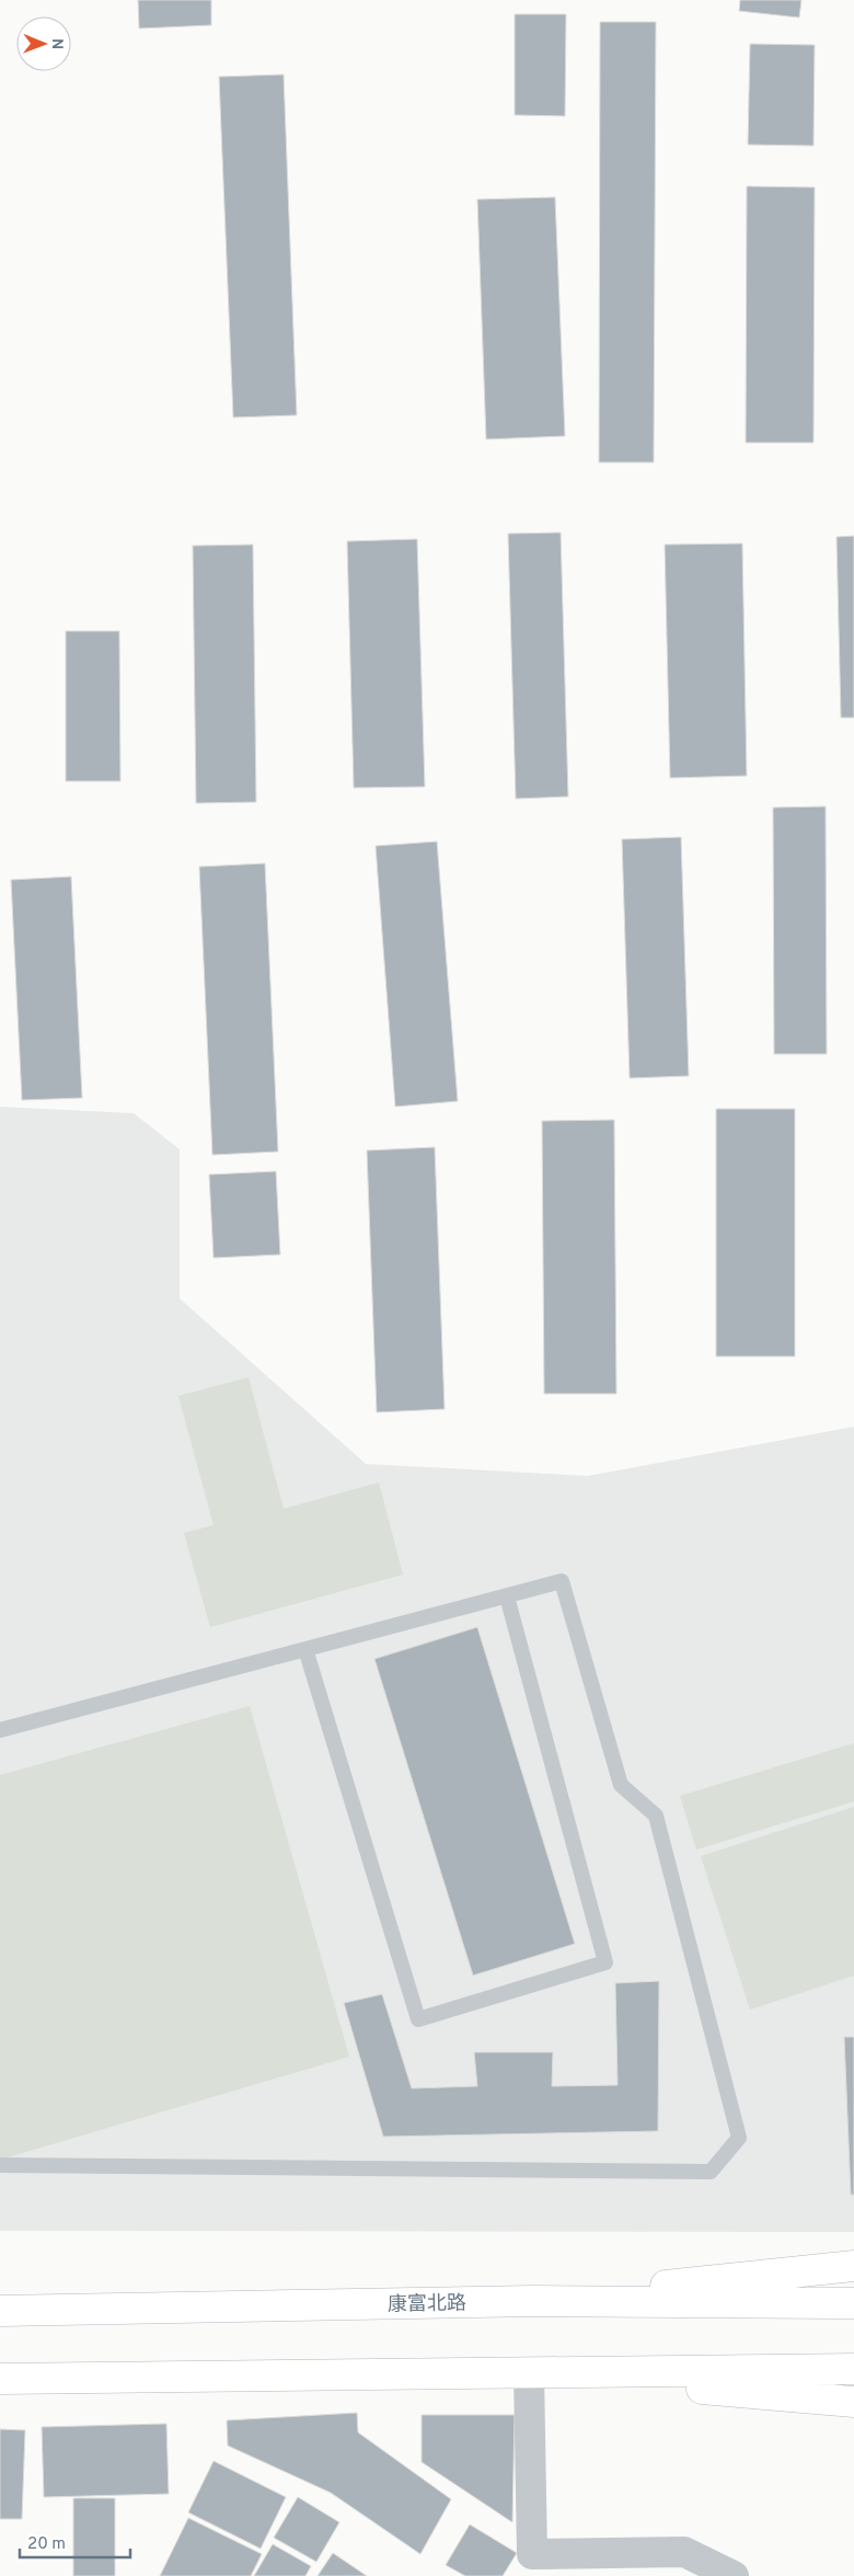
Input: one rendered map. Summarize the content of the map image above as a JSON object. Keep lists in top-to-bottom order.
{
  "streets": {
    "main road": ["康富北路"]
  },
  "scale_bar": "20 m",
  "north": "right"
}
